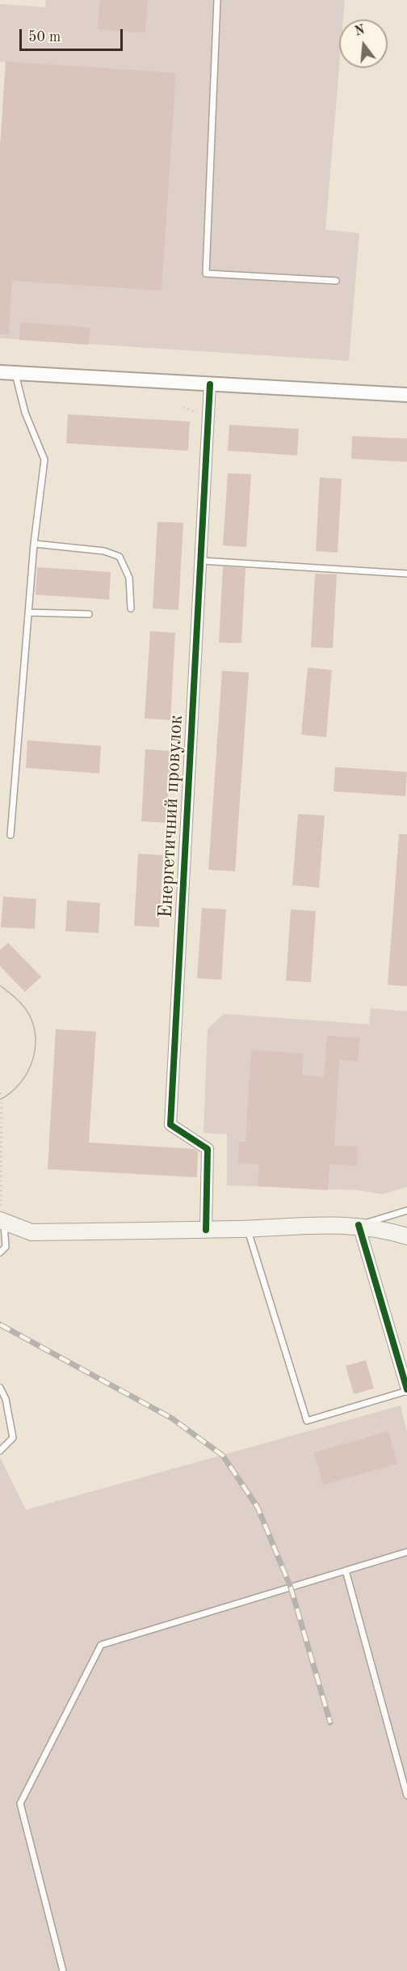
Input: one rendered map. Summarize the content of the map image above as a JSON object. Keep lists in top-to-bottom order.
{
  "streets": {
    "street": ["Енергетичний провулок"]
  },
  "scale_bar": "50 m",
  "north": "top"
}
